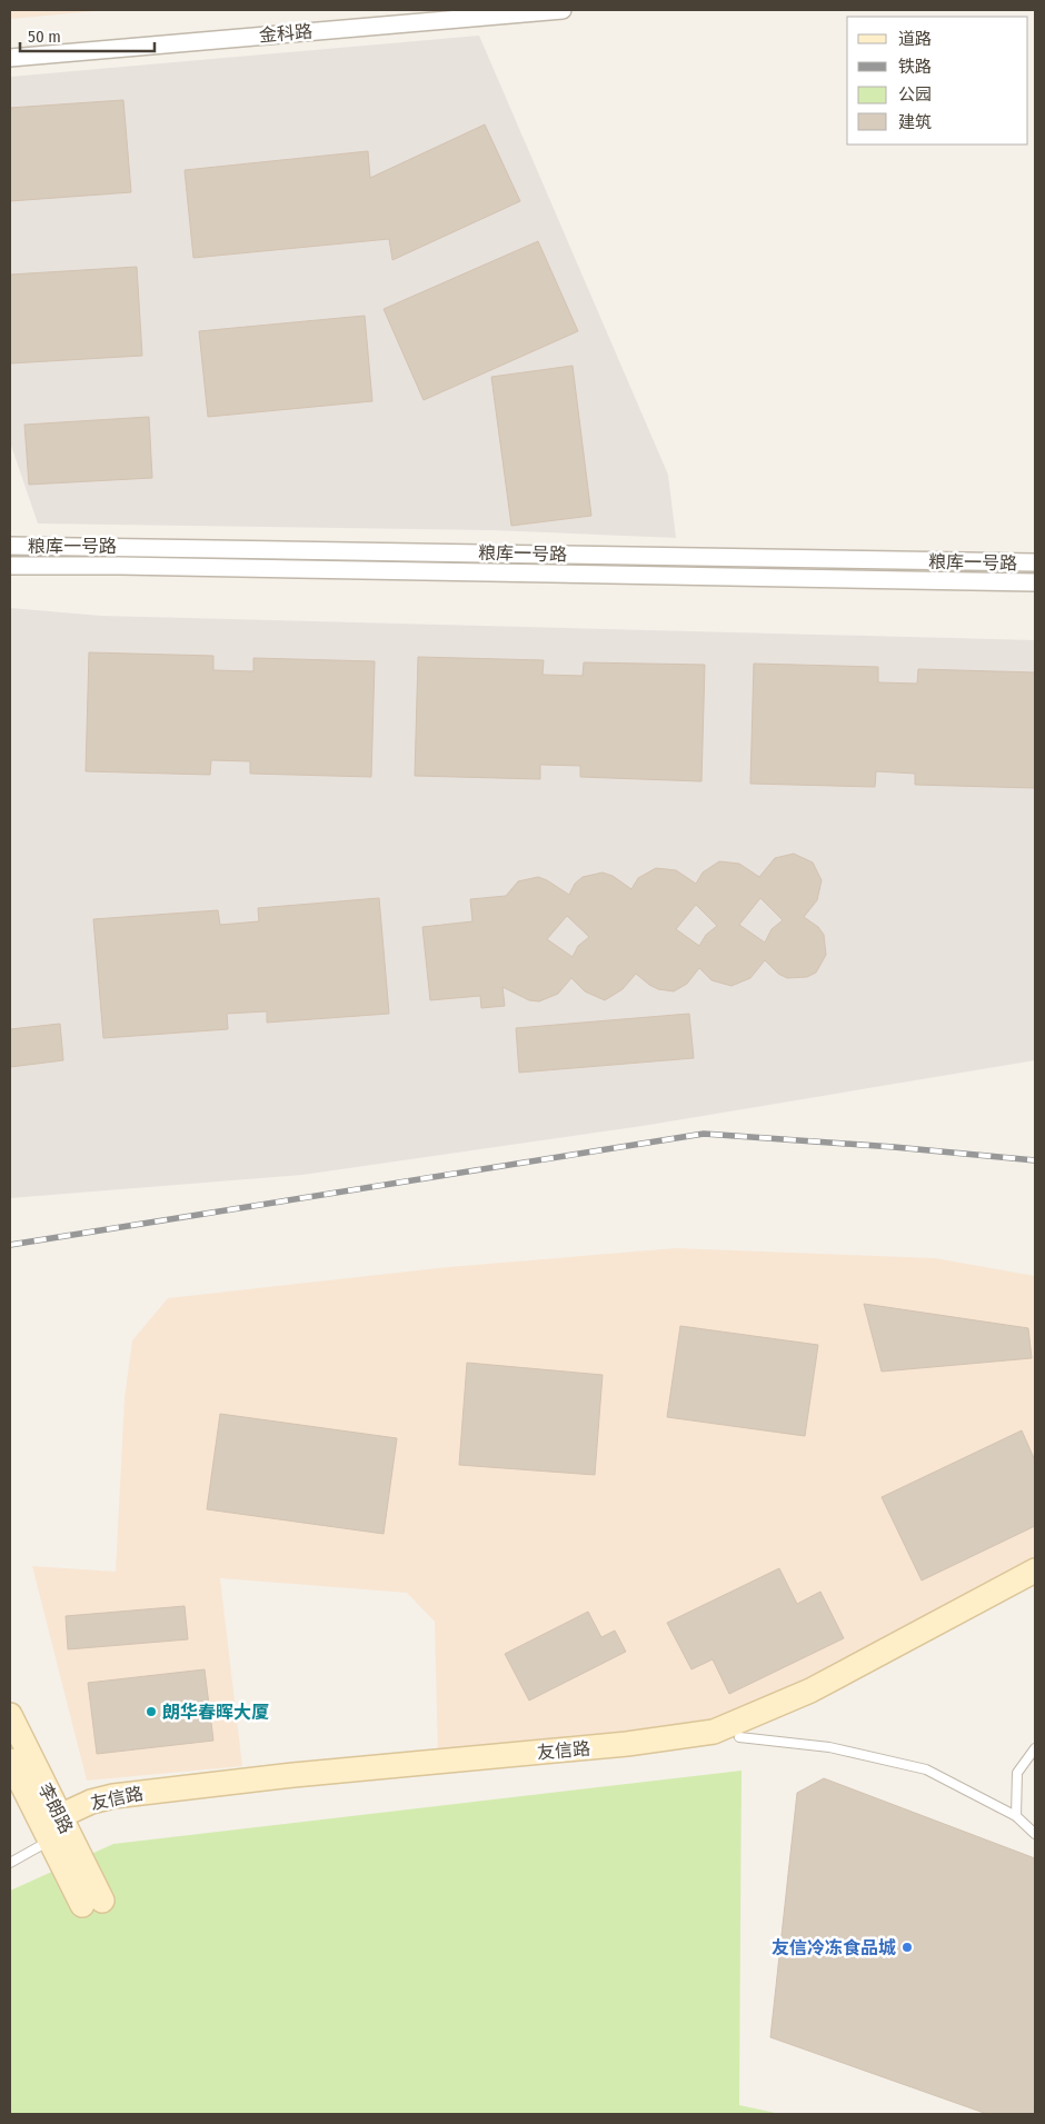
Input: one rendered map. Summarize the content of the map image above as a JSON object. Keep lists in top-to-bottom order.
{
  "streets": {
    "street": [
      "金科路",
      "粮库一号路",
      "友信路",
      "李朗路"
    ]
  },
  "crossings": [
    ["友信路", "李朗路"]
  ],
  "places": ["朗华春晖大厦", "友信冷冻食品城"],
  "legend": [
    "道路",
    "铁路",
    "公园",
    "建筑"
  ],
  "scale_bar": "50 m"
}
